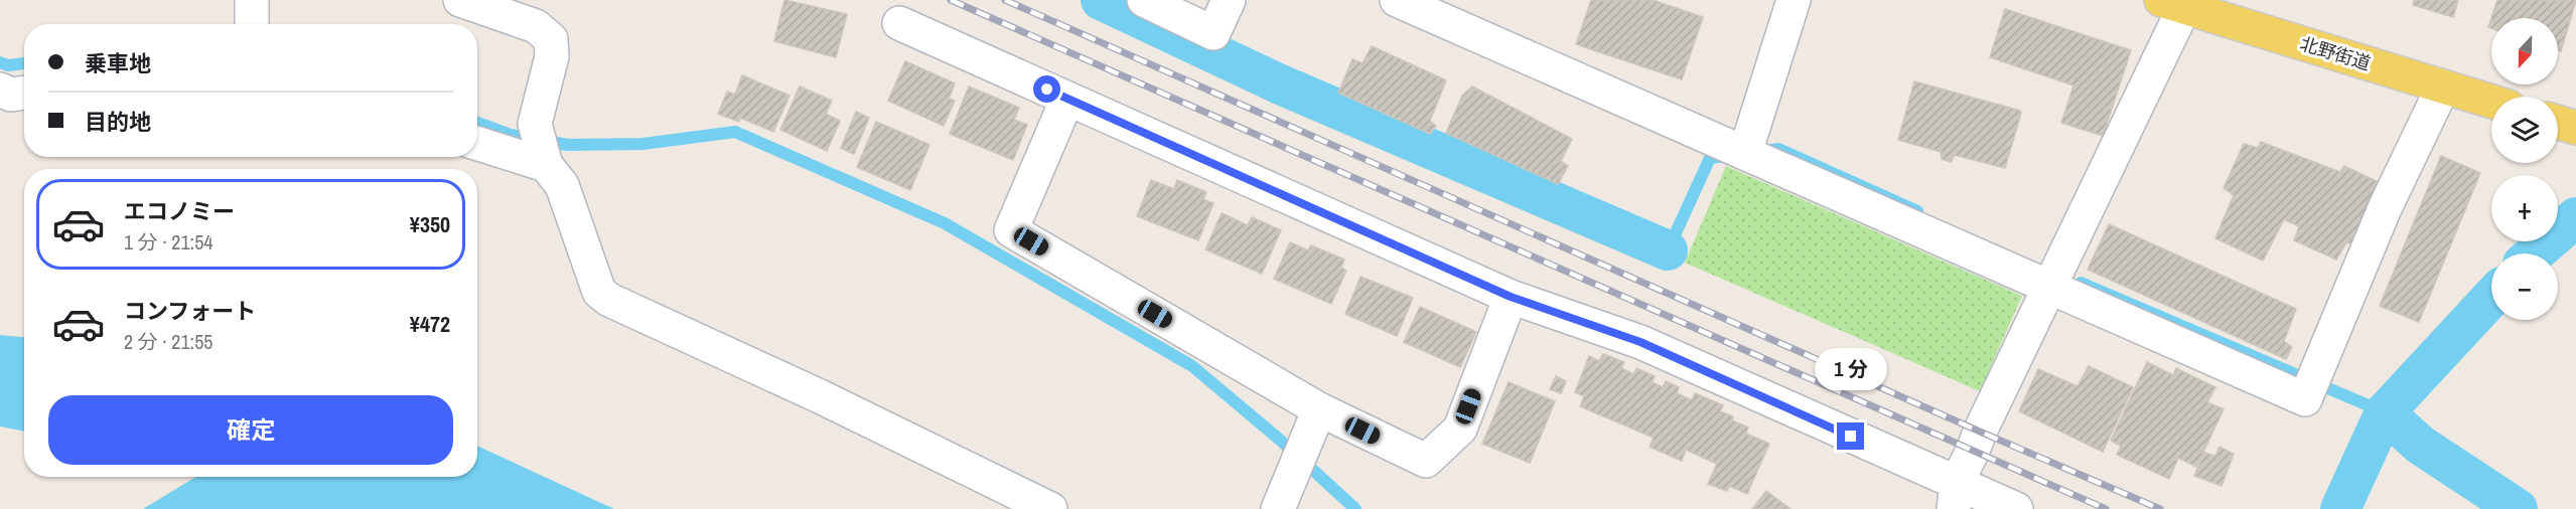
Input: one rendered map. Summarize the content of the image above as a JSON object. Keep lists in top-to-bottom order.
{
  "streets": {
    "main road": ["北野街道"]
  },
  "north": "bottom",
  "page": {
    "map_buttons": ["+", "−"],
    "banner": ["乗車地", "目的地"],
    "list": [
      {
        "name": "エコノミー",
        "note": "1 分 · 21:54",
        "value": "¥350"
      },
      {
        "name": "コンフォート",
        "note": "2 分 · 21:55",
        "value": "¥472"
      }
    ],
    "bubble": "1 分",
    "buttons": "確定"
  }
}
